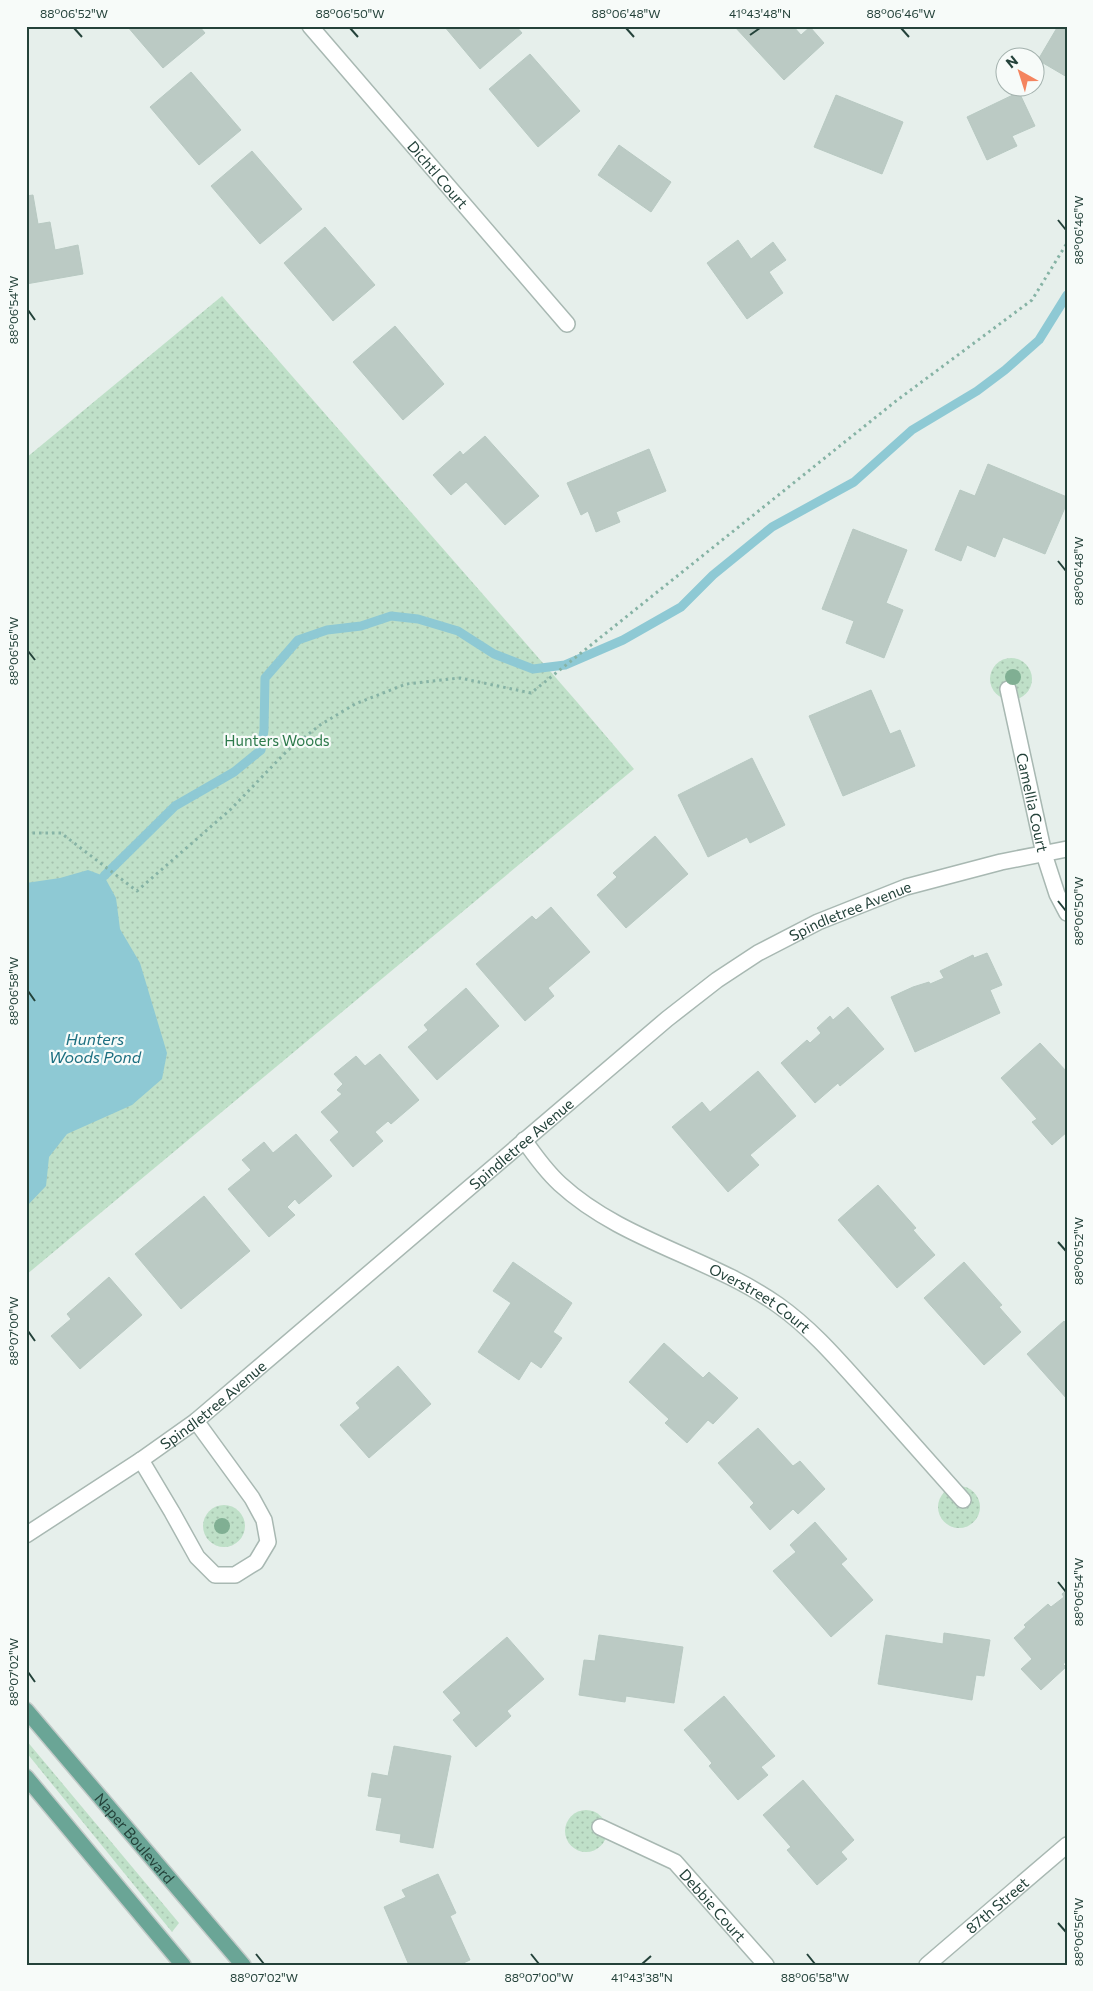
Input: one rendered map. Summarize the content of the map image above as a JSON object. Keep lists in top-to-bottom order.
{
  "streets": {
    "main road": ["Naper Boulevard"],
    "street": [
      "Dichtl Court",
      "Camellia Court",
      "Spindletree Avenue",
      "Overstreet Court",
      "Debbie Court",
      "87th Street"
    ]
  },
  "crossings": [
    ["Camellia Court", "Spindletree Avenue"],
    ["Spindletree Avenue", "Overstreet Court"]
  ],
  "water": ["Hunters Woods Pond"],
  "parks": ["Hunters Woods"],
  "north": "top left",
  "coordinates": [
    "88°06'52\"W",
    "88°06'50\"W",
    "88°06'48\"W",
    "41°43'48\"N",
    "88°06'46\"W",
    "88°06'54\"W",
    "88°06'56\"W",
    "88°06'58\"W",
    "88°07'00\"W",
    "88°07'02\"W",
    "41°43'38\"N"
  ]
}
